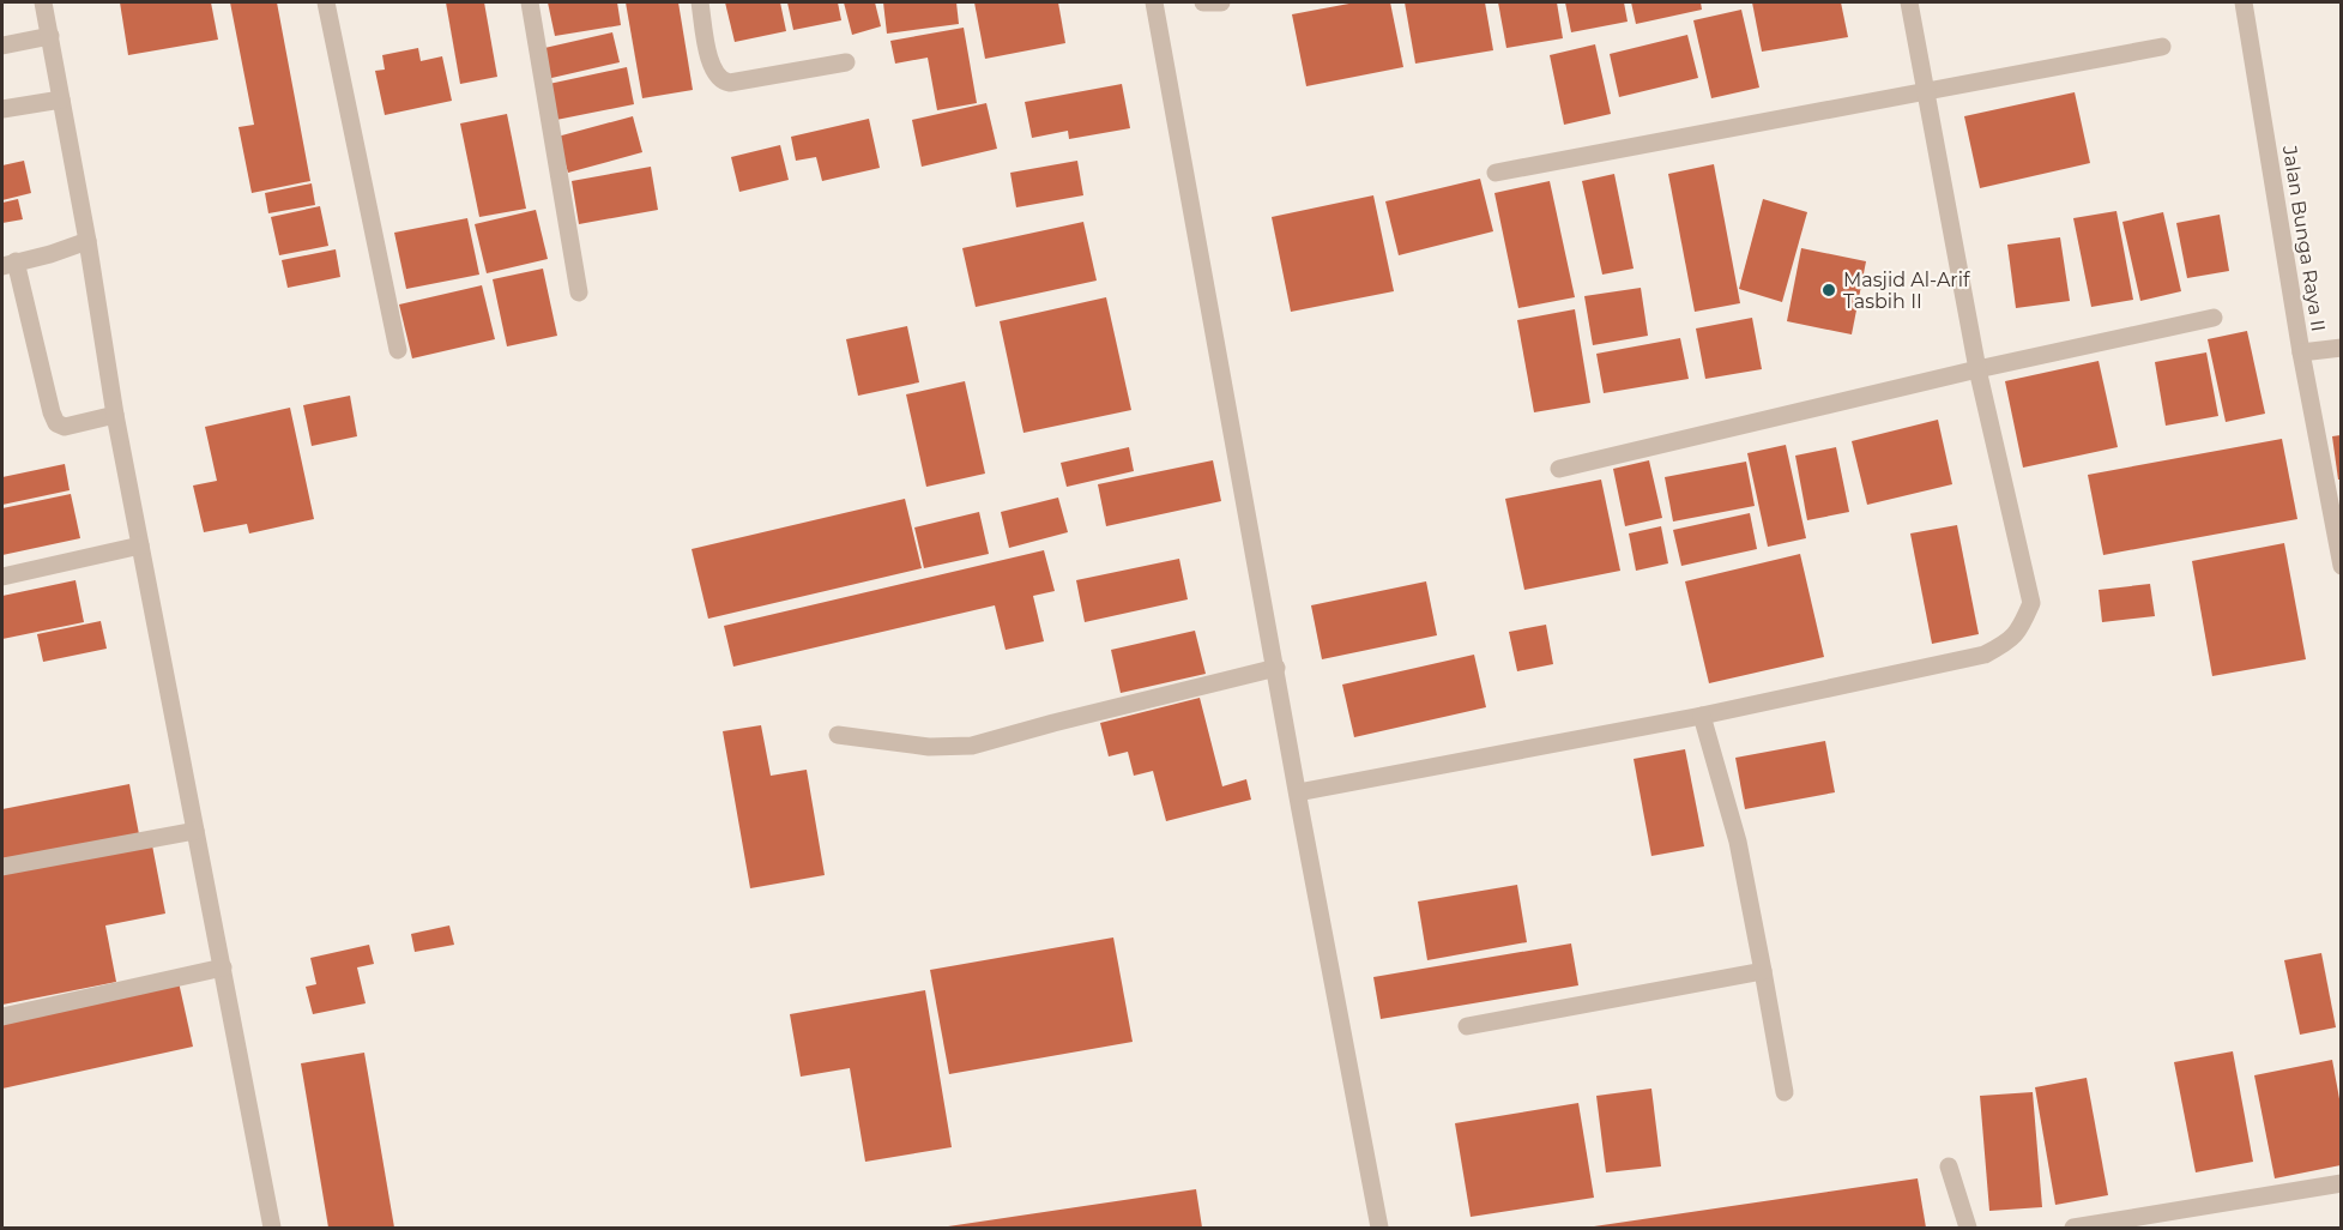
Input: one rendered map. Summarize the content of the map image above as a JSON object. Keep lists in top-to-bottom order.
{
  "streets": {
    "street": ["Jalan Bunga Raya II"]
  },
  "places": ["Masjid Al-Arif Tasbih II"]
}
